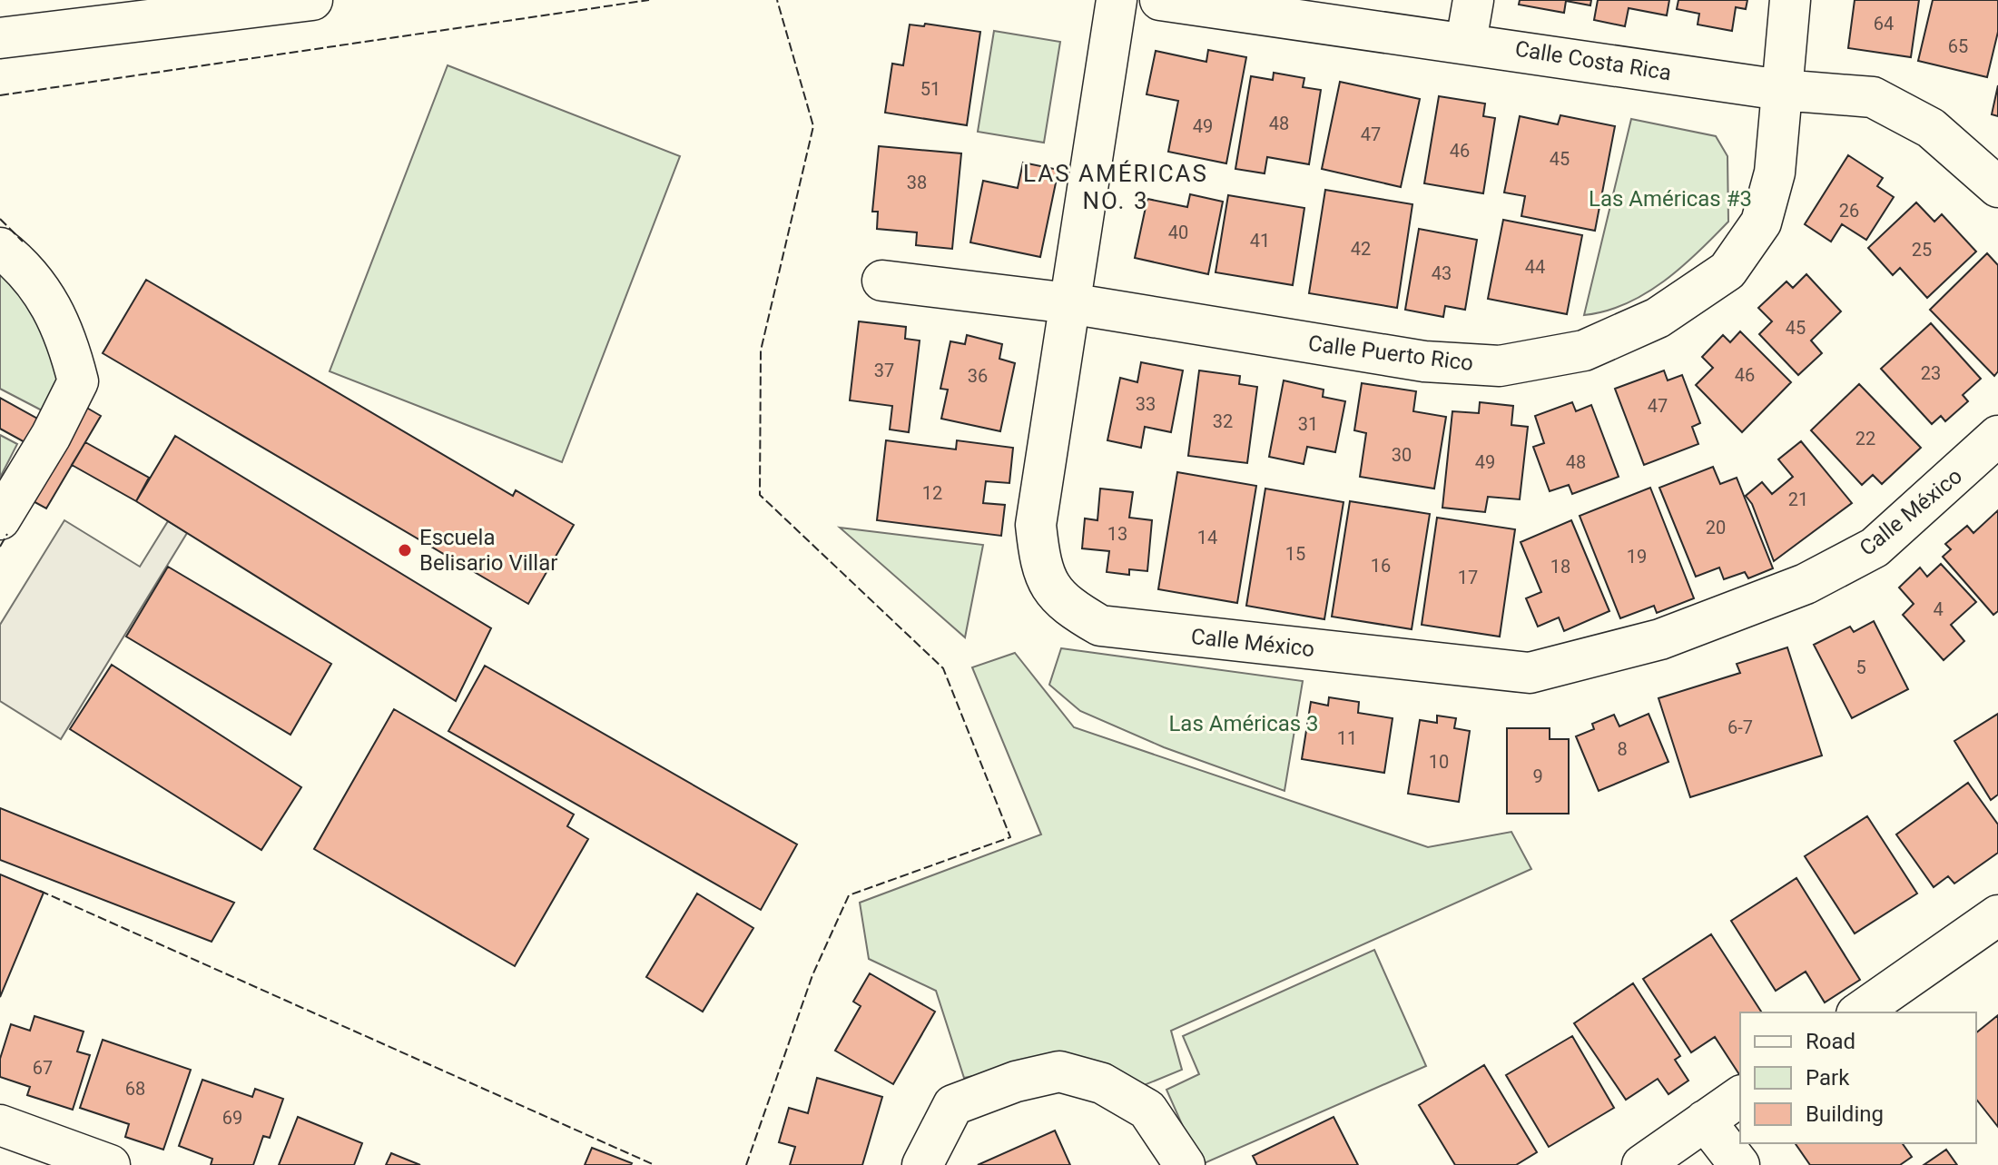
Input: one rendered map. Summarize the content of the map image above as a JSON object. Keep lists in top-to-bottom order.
{
  "streets": {
    "street": ["Calle Costa Rica", "Calle Puerto Rico", "Calle México"]
  },
  "crossings": [
    ["Calle Costa Rica", "Calle Puerto Rico"],
    ["Calle Puerto Rico", "Calle México"]
  ],
  "districts": ["LAS AMÉRICAS NO. 3"],
  "parks": ["Las Américas #3", "Las Américas 3"],
  "places": ["Escuela Belisario Villar"],
  "house_numbers": [
    "64",
    "65",
    "51",
    "48",
    "49",
    "47",
    "46",
    "45",
    "38",
    "26",
    "40",
    "41",
    "42",
    "25",
    "44",
    "43",
    "45",
    "37",
    "23",
    "46",
    "36",
    "33",
    "47",
    "32",
    "31",
    "22",
    "30",
    "49",
    "48",
    "12",
    "21",
    "20",
    "13",
    "14",
    "15",
    "19",
    "16",
    "18",
    "17",
    "4",
    "5",
    "6-7",
    "11",
    "8",
    "10",
    "9",
    "67",
    "68",
    "69"
  ],
  "legend": ["Road", "Park", "Building"]
}
